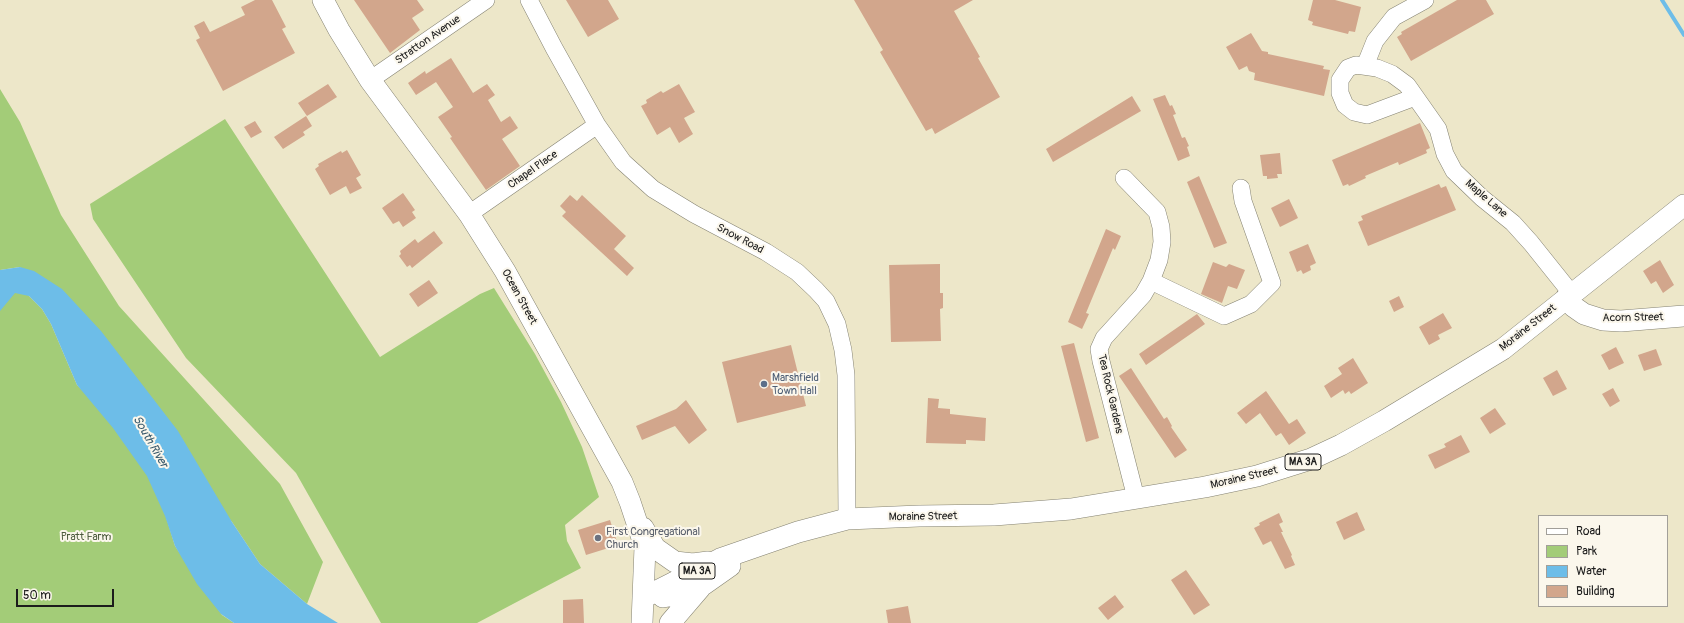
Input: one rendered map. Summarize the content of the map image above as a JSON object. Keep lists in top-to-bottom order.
{
  "streets": {
    "main road": [
      "Ocean Street",
      "Acorn Street",
      "Moraine Street",
      "MA 3A"
    ],
    "street": [
      "Stratton Avenue",
      "Chapel Place",
      "Maple Lane",
      "Snow Road",
      "Tea Rock Gardens"
    ]
  },
  "crossings": [
    ["Stratton Avenue", "Ocean Street"],
    ["Chapel Place", "Snow Road"],
    ["Chapel Place", "Ocean Street"],
    ["Maple Lane", "Acorn Street"],
    ["Maple Lane", "Moraine Street"],
    ["Snow Road", "Moraine Street"],
    ["Ocean Street", "Moraine Street"],
    ["Acorn Street", "Moraine Street"],
    ["Moraine Street", "Tea Rock Gardens"],
    ["Moraine Street", "MA 3A"]
  ],
  "water": ["South River"],
  "parks": ["Pratt Farm"],
  "places": ["Marshfield Town Hall", "First Congregational Church"],
  "legend": [
    "Road",
    "Park",
    "Water",
    "Building"
  ],
  "scale_bar": "50 m"
}
